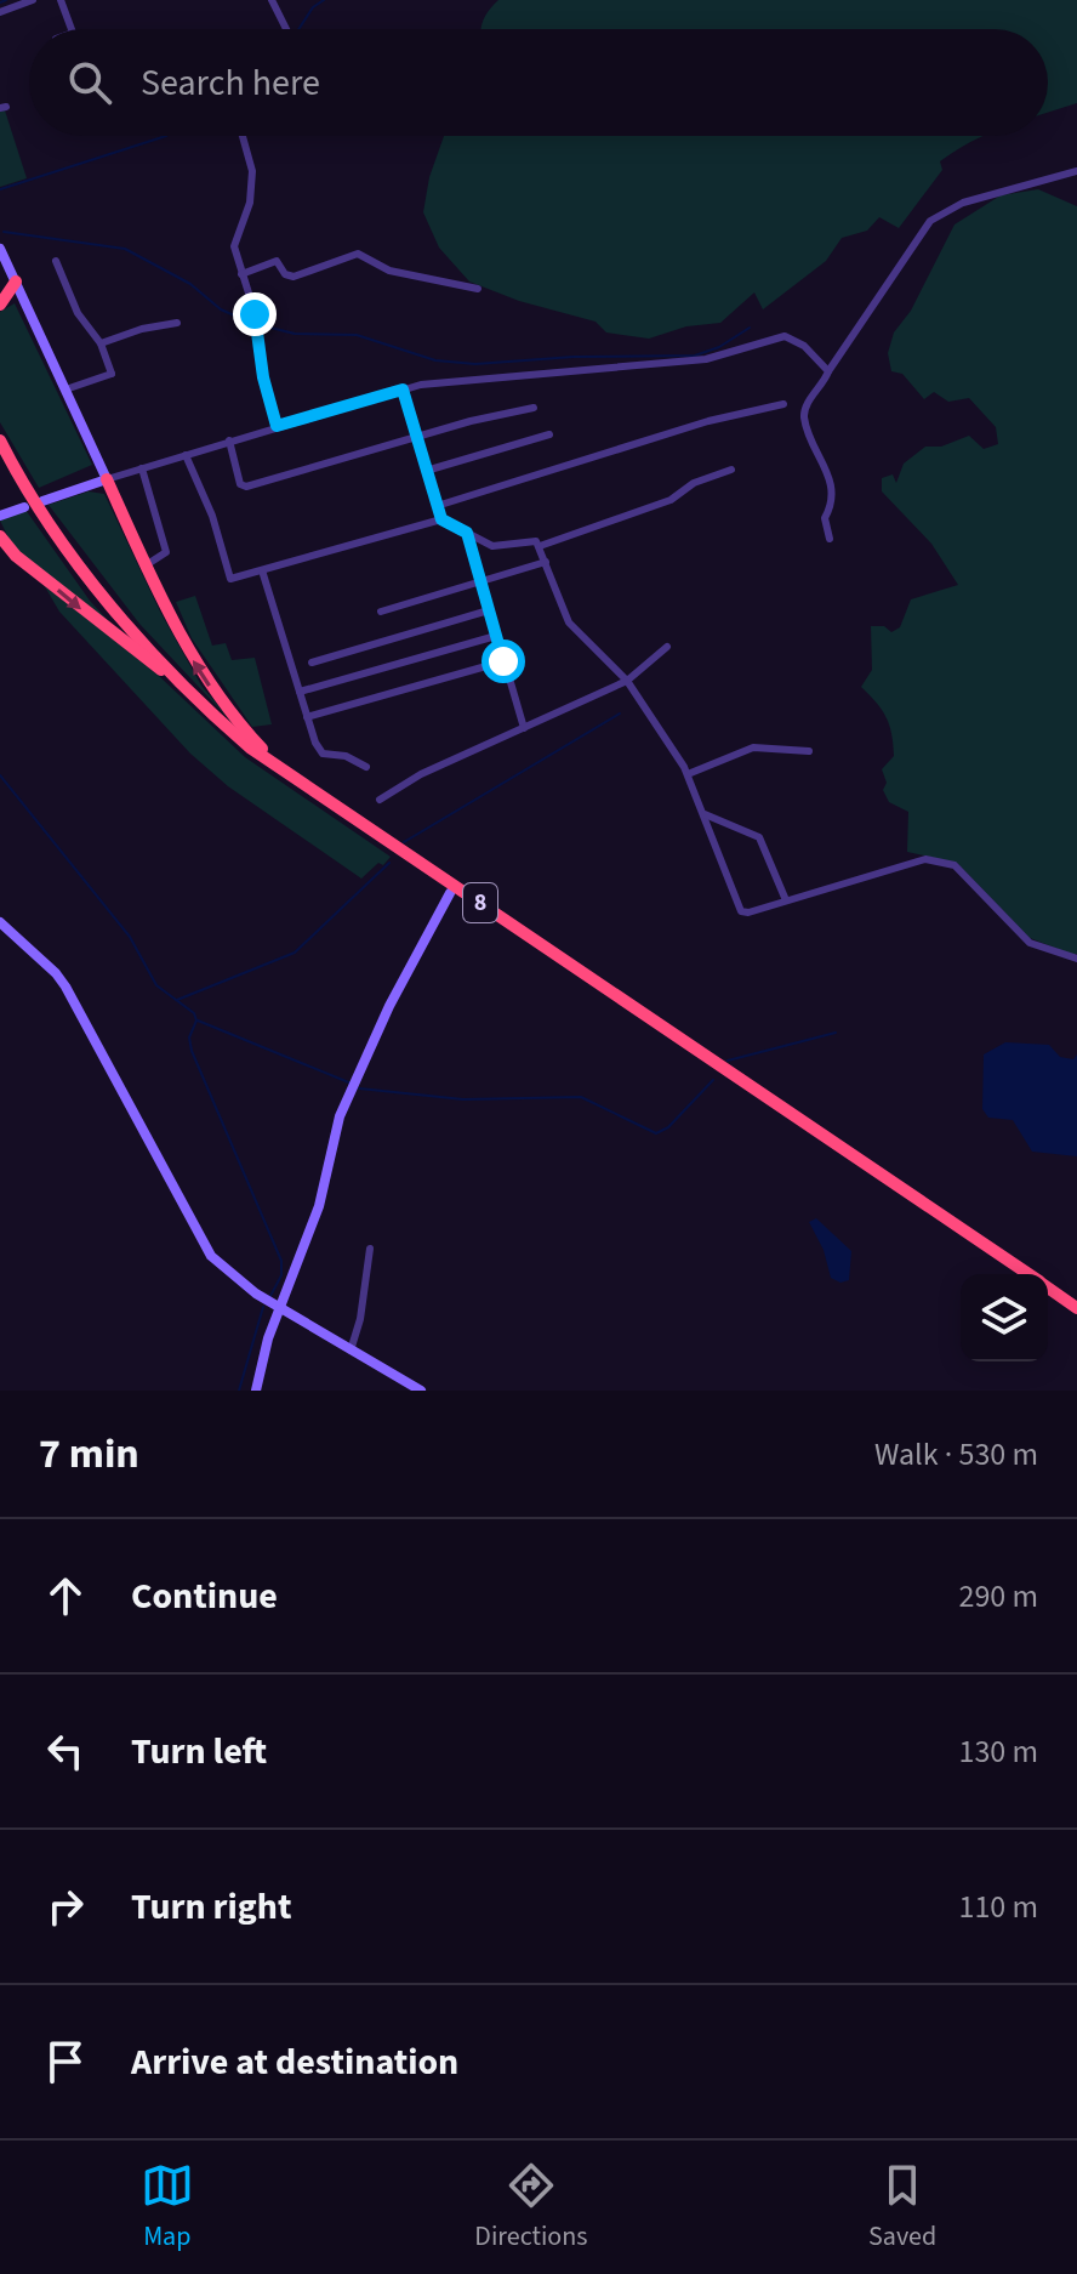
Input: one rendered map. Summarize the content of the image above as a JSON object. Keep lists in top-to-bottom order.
{
  "streets": {
    "highway": ["8"]
  },
  "page": {
    "search": "Search here",
    "heading": ["7 min", "Walk · 530 m"],
    "list": [
      ["Continue", "290 m"],
      ["Turn left", "130 m"],
      ["Turn right", "110 m"],
      "Arrive at destination"
    ],
    "nav": ["Map", "Directions", "Saved"]
  }
}
